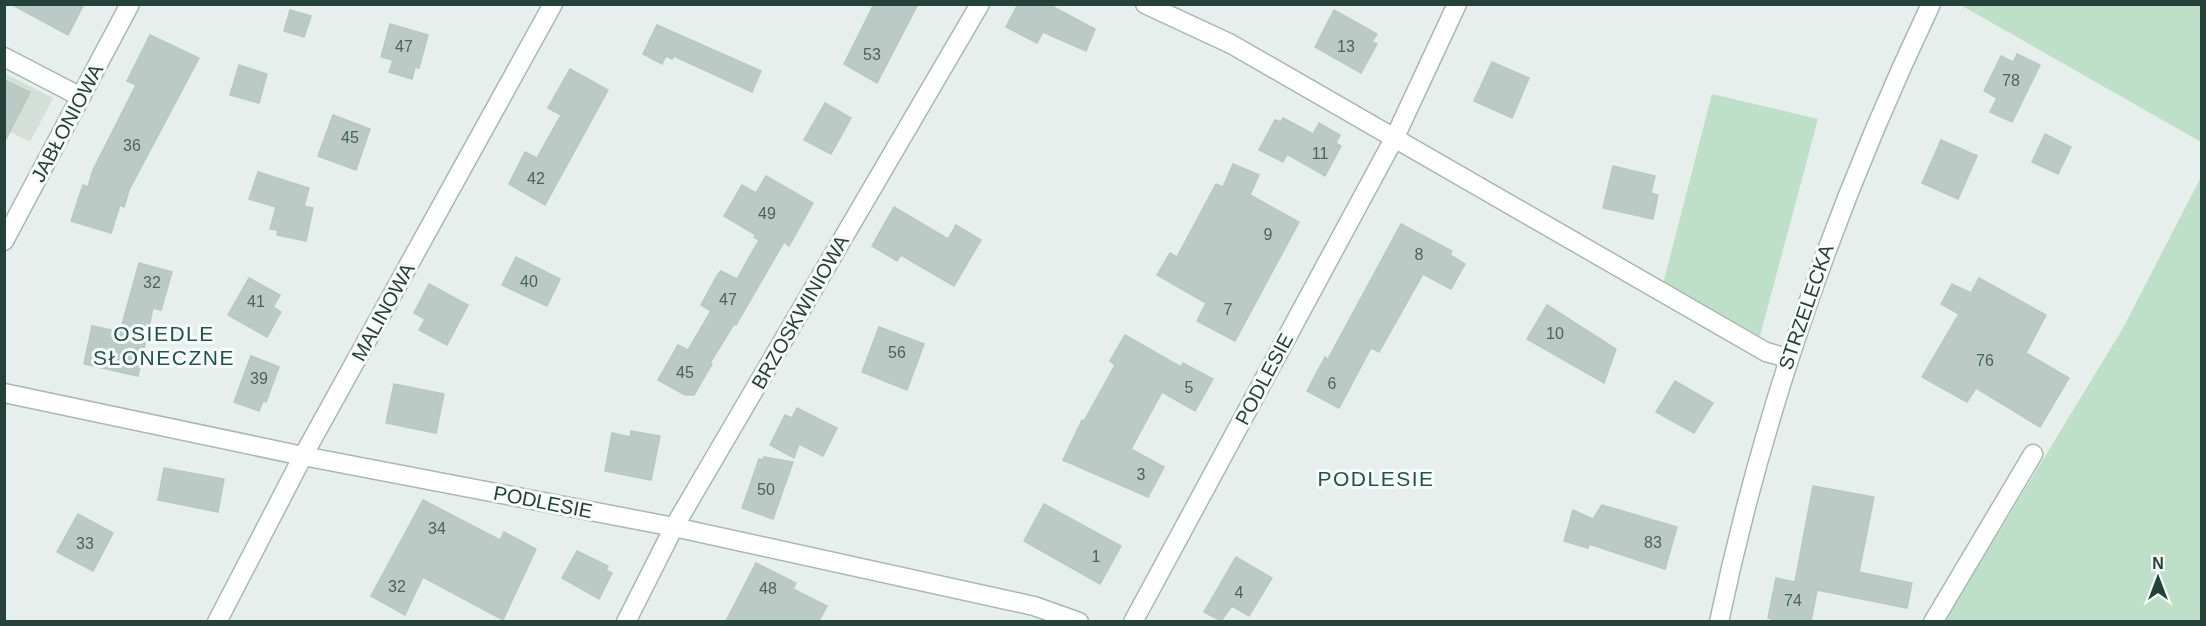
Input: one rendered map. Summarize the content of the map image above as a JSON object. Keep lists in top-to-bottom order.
{
  "streets": {
    "street": [
      "JABŁONIOWA",
      "STRZELECKA",
      "MALINOWA",
      "BRZOSKWINIOWA",
      "PODLESIE"
    ]
  },
  "crossings": [
    ["MALINOWA", "PODLESIE"],
    ["BRZOSKWINIOWA", "PODLESIE"]
  ],
  "districts": ["OSIEDLE SŁONECZNE", "PODLESIE"],
  "house_numbers": [
    "47",
    "13",
    "53",
    "78",
    "45",
    "36",
    "11",
    "42",
    "49",
    "9",
    "8",
    "40",
    "32",
    "47",
    "41",
    "7",
    "10",
    "56",
    "76",
    "45",
    "39",
    "6",
    "5",
    "3",
    "50",
    "34",
    "83",
    "33",
    "1",
    "32",
    "48",
    "4",
    "74"
  ],
  "north": "top"
}
